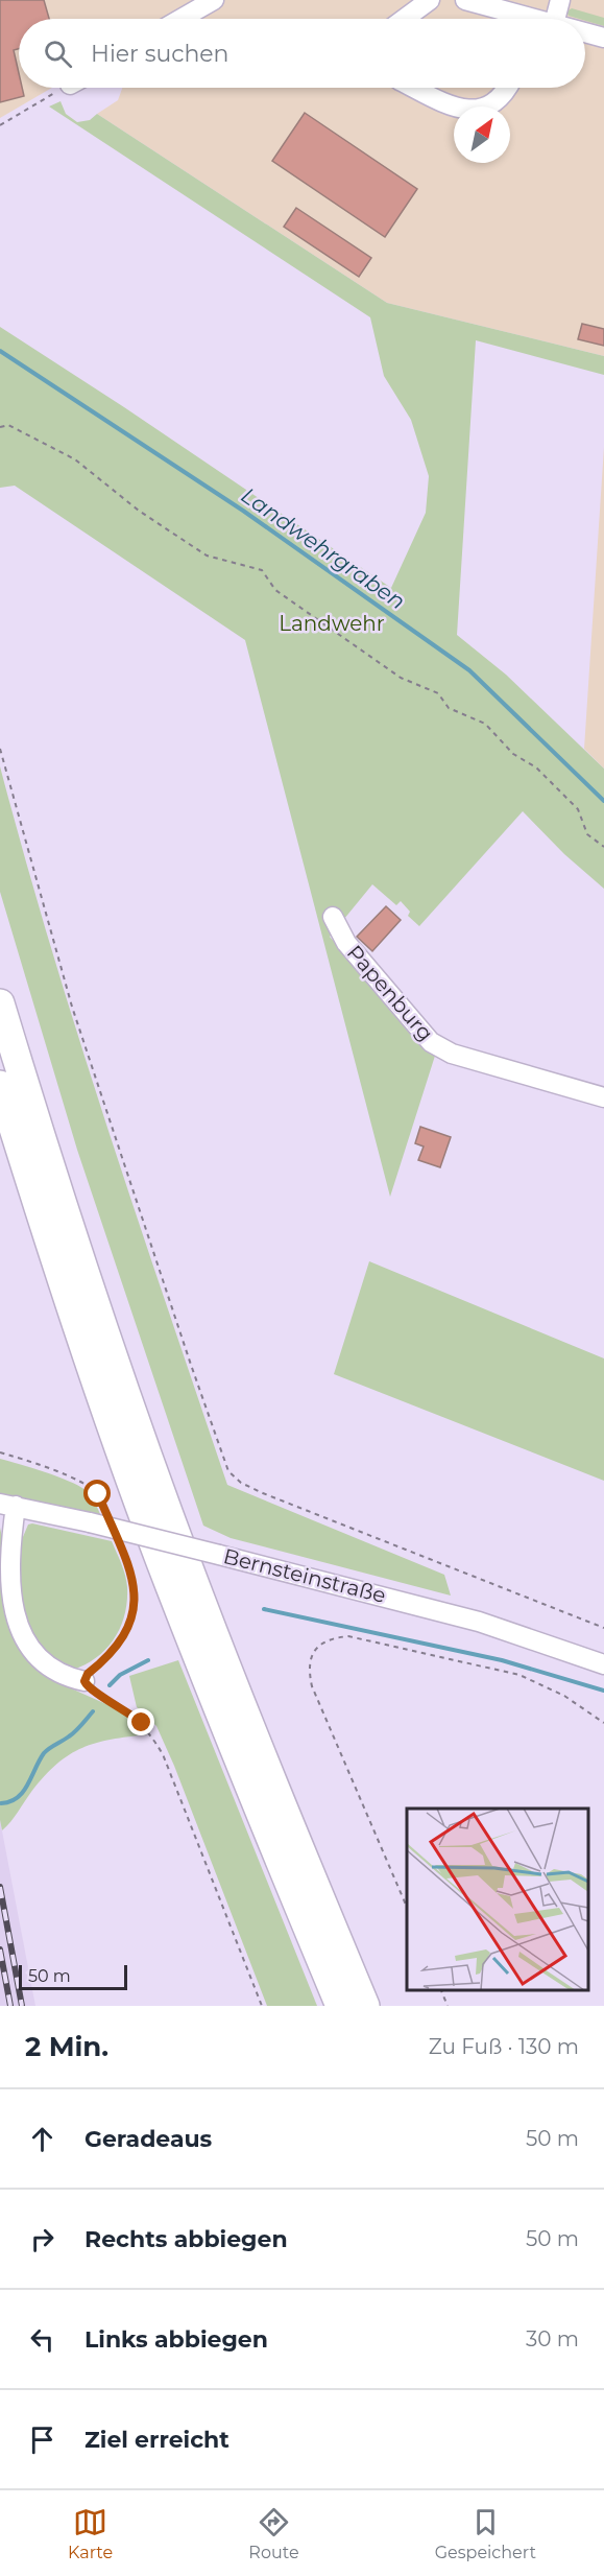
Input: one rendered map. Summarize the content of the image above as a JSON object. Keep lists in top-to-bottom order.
{
  "streets": {
    "street": ["Papenburg", "Bernsteinstraße"]
  },
  "water": ["Landwehrgraben"],
  "parks": ["Landwehr"],
  "scale_bar": "50 m",
  "north": "top right",
  "page": {
    "search": "Hier suchen",
    "scale": "50 m",
    "heading": ["2 Min.", "Zu Fuß · 130 m"],
    "list": [
      ["Geradeaus", "50 m"],
      ["Rechts abbiegen", "50 m"],
      ["Links abbiegen", "30 m"],
      "Ziel erreicht"
    ],
    "nav": ["Karte", "Route", "Gespeichert"]
  }
}
